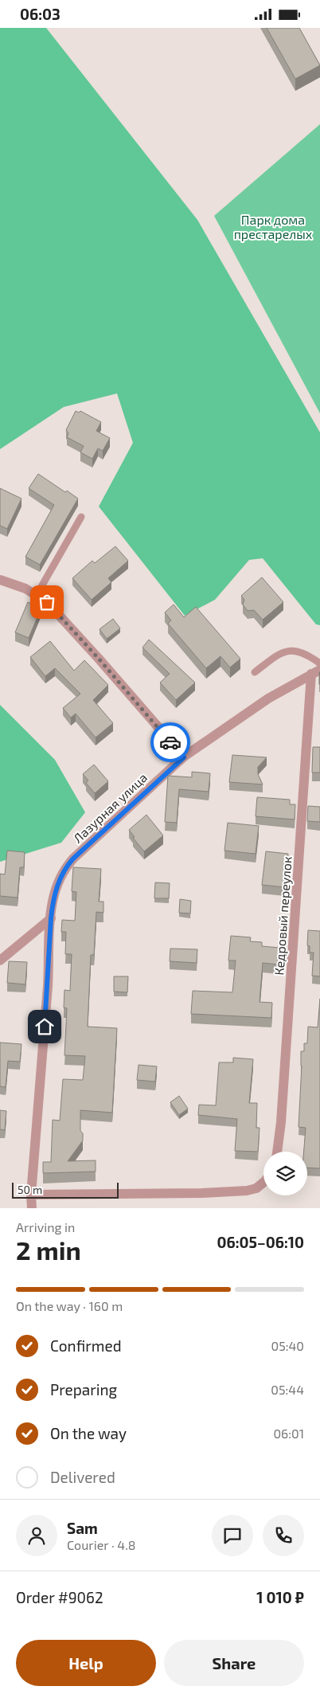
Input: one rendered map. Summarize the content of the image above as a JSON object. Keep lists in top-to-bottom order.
{
  "streets": {
    "street": ["Лазурная улица", "Кедровый переулок"]
  },
  "crossings": [
    ["Лазурная улица", "Кедровый переулок"]
  ],
  "parks": ["Парк дома престарелых"],
  "scale_bar": "50 m",
  "page": {
    "status": "06:03",
    "scale": "50 m",
    "heading": ["2 min", "Arriving in", "06:05–06:10"],
    "panel": [
      "Sam",
      "Courier · 4.8",
      "Order #9062",
      "1 010 ₽"
    ],
    "bar": "On the way · 160 m",
    "list": [
      ["Confirmed", "05:40"],
      ["Preparing", "05:44"],
      ["On the way", "06:01"],
      "Delivered"
    ],
    "buttons": ["Help", "Share"]
  }
}
